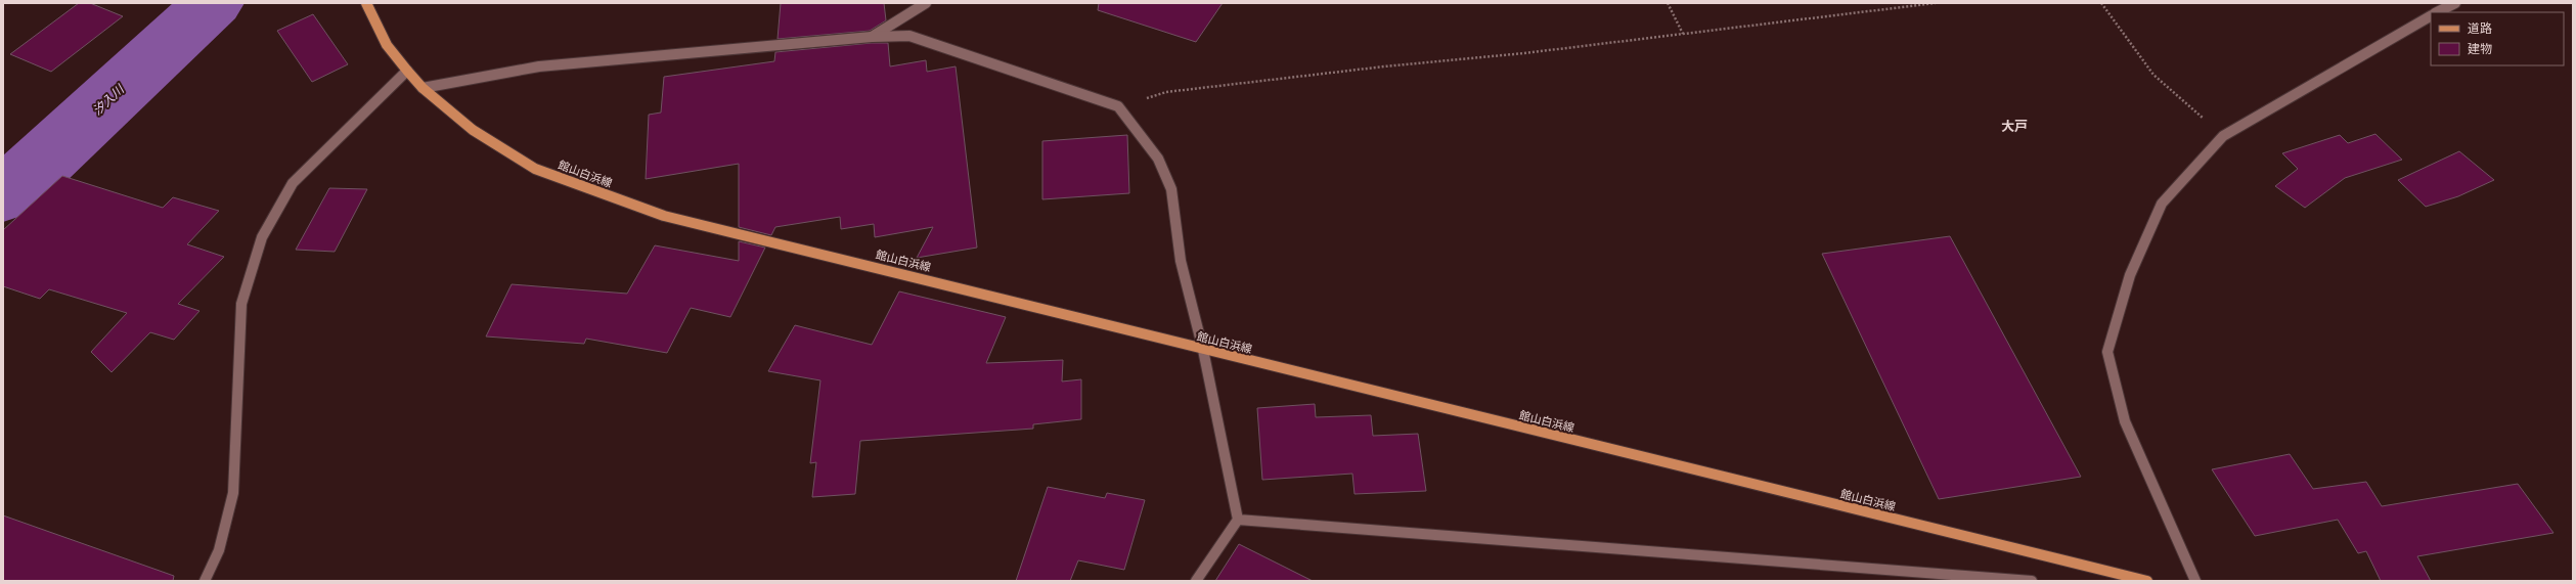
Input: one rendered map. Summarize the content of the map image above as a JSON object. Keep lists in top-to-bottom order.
{
  "streets": {
    "main road": ["館山白浜線"]
  },
  "districts": ["大戸"],
  "water": ["汐入川"],
  "legend": ["道路", "建物"]
}
